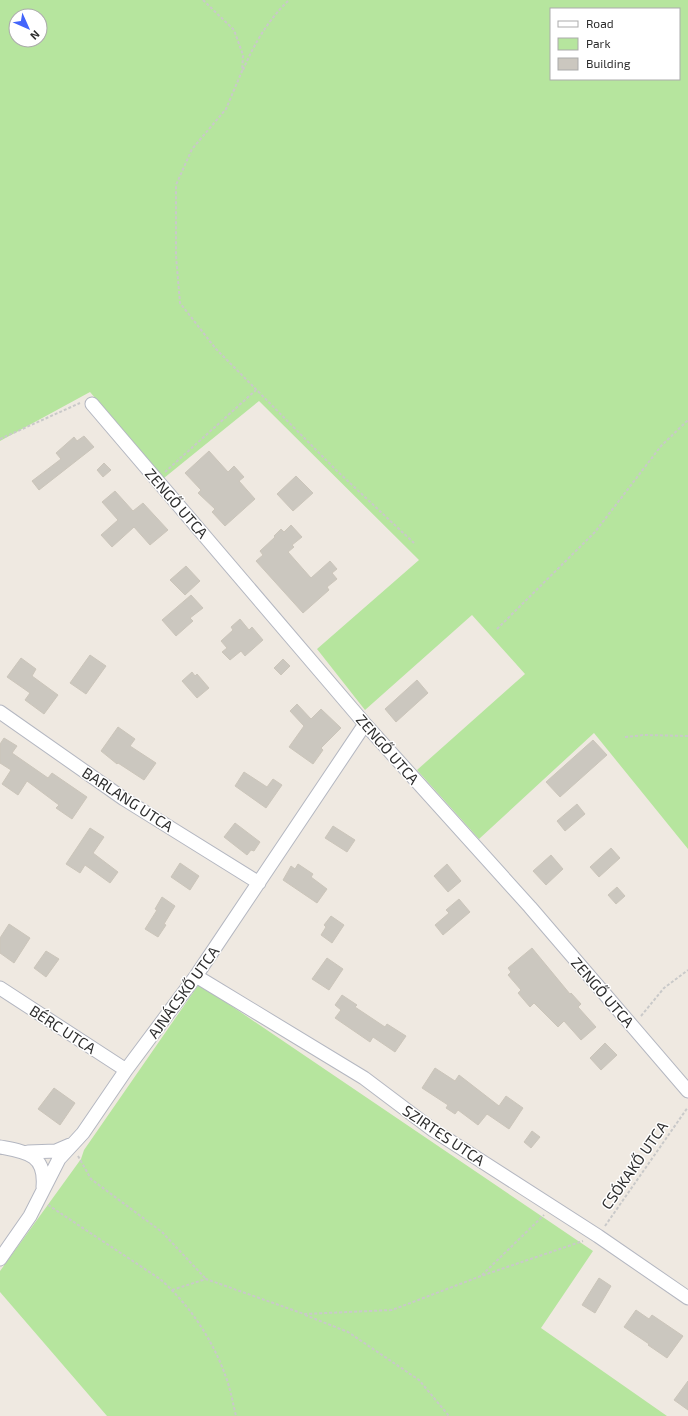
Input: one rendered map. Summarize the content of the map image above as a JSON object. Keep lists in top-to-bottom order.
{
  "streets": {
    "street": [
      "ZENGŐ UTCA",
      "BARLANG UTCA",
      "AJNÁCSKŐ UTCA",
      "BÉRC UTCA",
      "SZIRTES UTCA"
    ],
    "path": ["CSÓKAKŐ UTCA"]
  },
  "crossings": [
    ["ZENGŐ UTCA", "AJNÁCSKŐ UTCA"],
    ["BARLANG UTCA", "AJNÁCSKŐ UTCA"],
    ["AJNÁCSKŐ UTCA", "BÉRC UTCA"],
    ["AJNÁCSKŐ UTCA", "SZIRTES UTCA"],
    ["SZIRTES UTCA", "CSÓKAKŐ UTCA"]
  ],
  "legend": ["Road", "Park", "Building"],
  "north": "bottom right"
}
